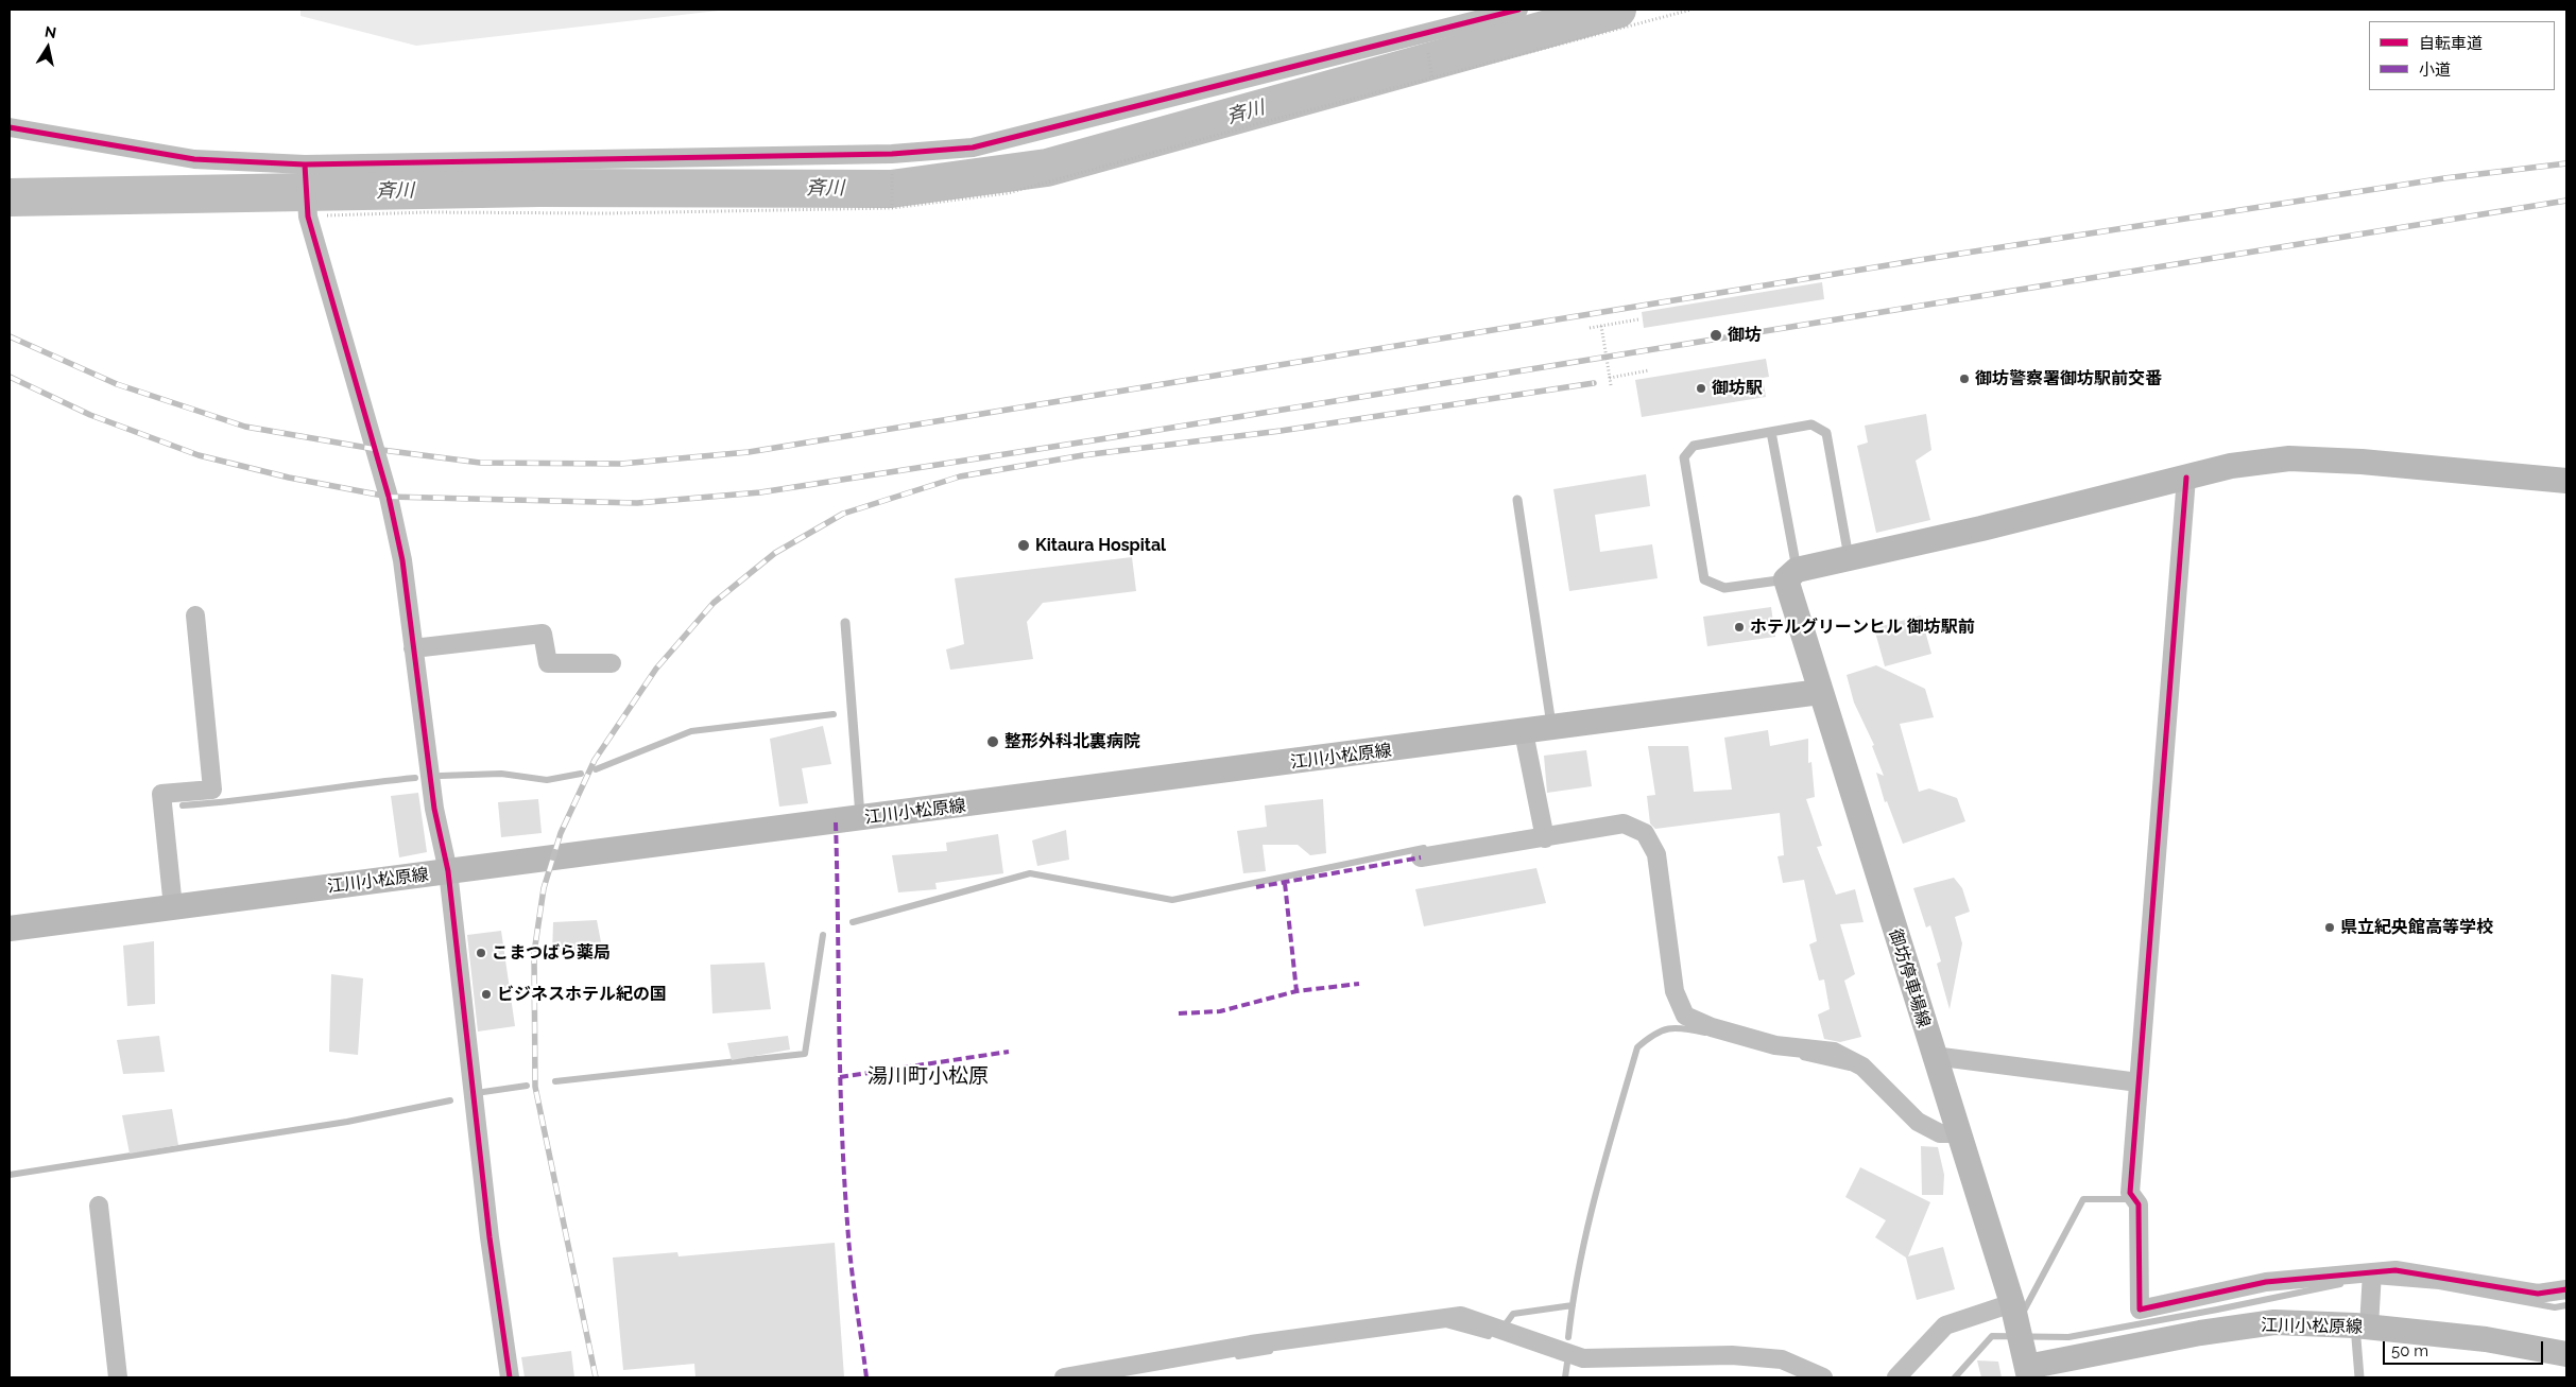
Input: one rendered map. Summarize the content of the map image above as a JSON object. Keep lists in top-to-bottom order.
{
  "streets": {
    "main road": ["江川小松原線", "御坊停車場線"]
  },
  "crossings": [
    ["江川小松原線", "御坊停車場線"]
  ],
  "districts": ["湯川町小松原"],
  "water": ["斉川"],
  "places": [
    "御坊",
    "御坊警察署御坊駅前交番",
    "御坊駅",
    "Kitaura Hospital",
    "ホテルグリーンヒル 御坊駅前",
    "整形外科北裏病院",
    "県立紀央館高等学校",
    "こまつばら薬局",
    "ビジネスホテル紀の国"
  ],
  "legend": ["自転車道", "小道"],
  "scale_bar": "50 m",
  "north": "top"
}
